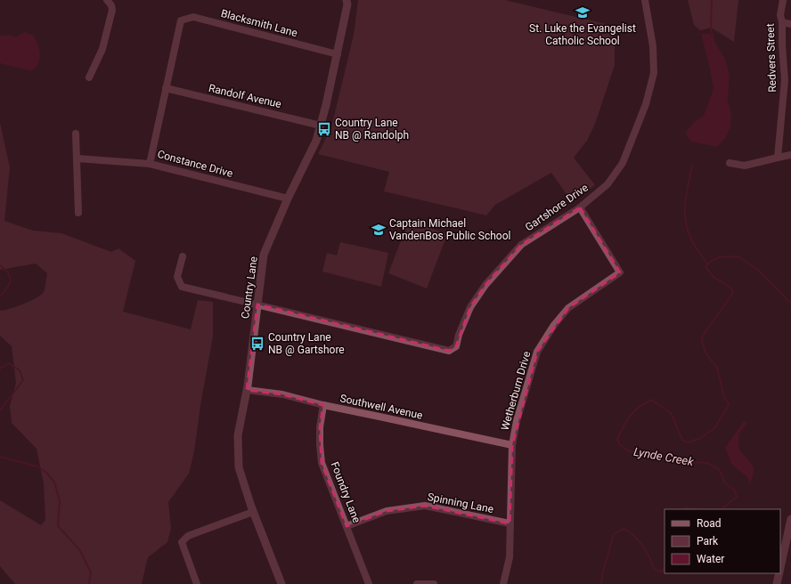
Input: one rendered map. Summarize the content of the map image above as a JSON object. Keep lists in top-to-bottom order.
{
  "streets": {
    "street": [
      "Blacksmith Lane",
      "Redvers Street",
      "Randolf Avenue",
      "Constance Drive",
      "Gartshore Drive",
      "Country Lane",
      "Wetherburn Drive",
      "Southwell Avenue",
      "Foundry Lane",
      "Spinning Lane"
    ]
  },
  "crossings": [
    ["Blacksmith Lane", "Randolf Avenue"],
    ["Blacksmith Lane", "Constance Drive"],
    ["Blacksmith Lane", "Country Lane"],
    ["Randolf Avenue", "Constance Drive"],
    ["Randolf Avenue", "Country Lane"],
    ["Constance Drive", "Country Lane"],
    ["Gartshore Drive", "Country Lane"],
    ["Gartshore Drive", "Wetherburn Drive"],
    ["Country Lane", "Southwell Avenue"],
    ["Wetherburn Drive", "Southwell Avenue"],
    ["Wetherburn Drive", "Spinning Lane"],
    ["Southwell Avenue", "Foundry Lane"],
    ["Foundry Lane", "Spinning Lane"]
  ],
  "water": ["Lynde Creek"],
  "places": {
    "school or university": ["St. Luke the Evangelist Catholic School", "Captain Michael VandenBos Public School"],
    "bus stop": ["Country Lane NB @ Randolph", "Country Lane NB @ Gartshore"]
  },
  "legend": ["Road", "Park", "Water"]
}
